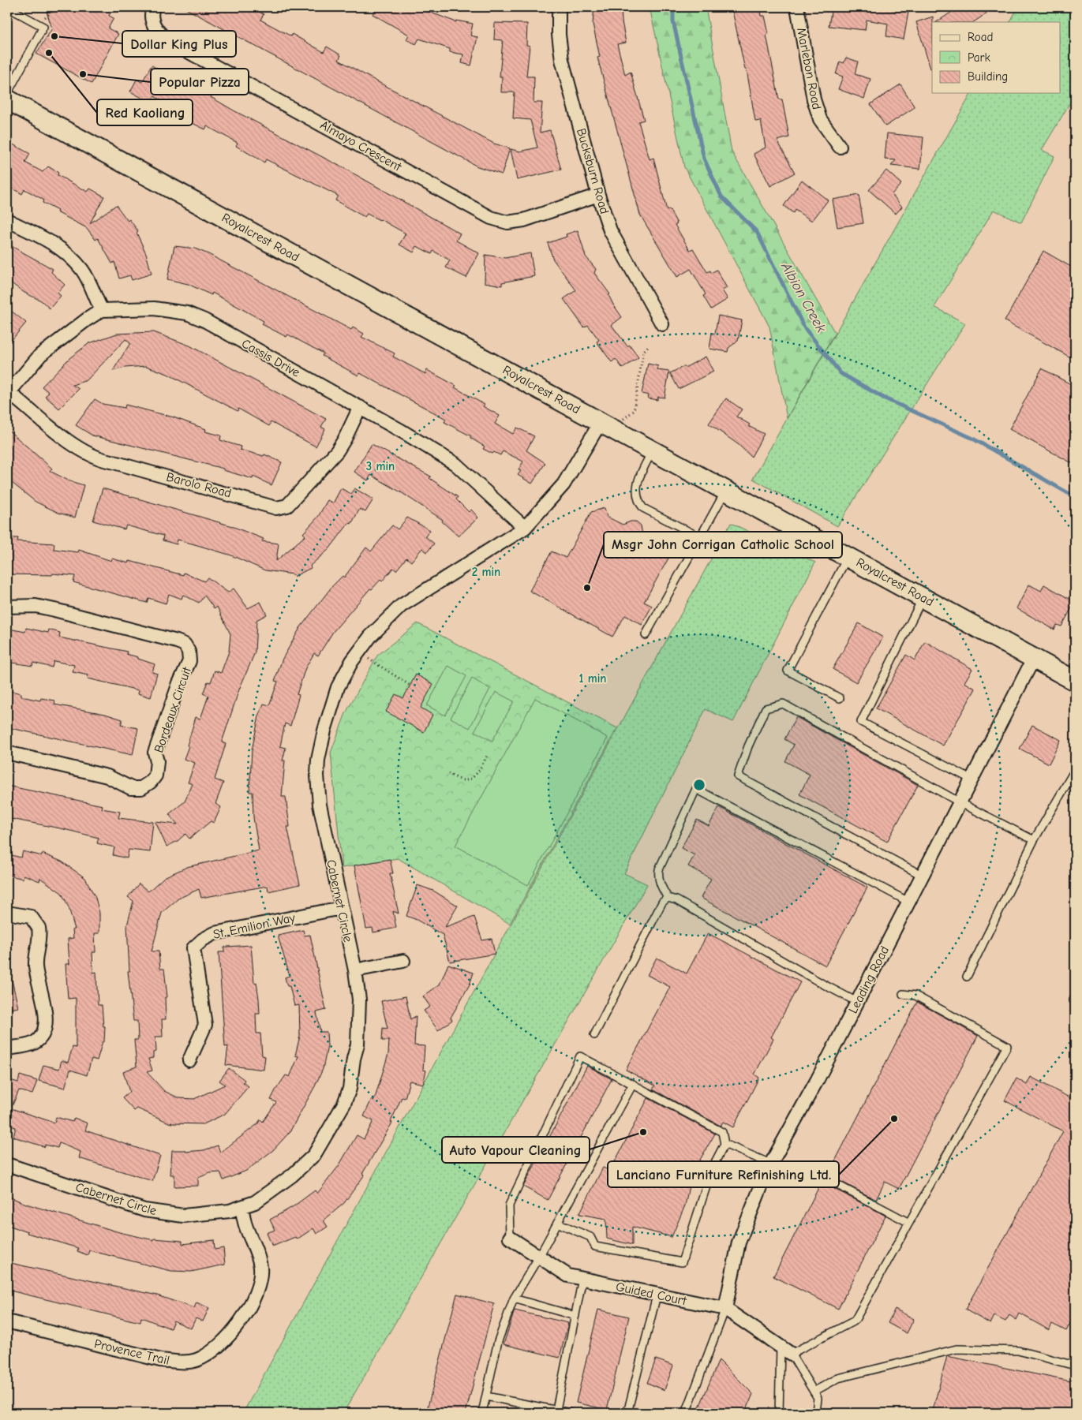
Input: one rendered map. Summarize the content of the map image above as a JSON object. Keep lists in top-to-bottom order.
{
  "streets": {
    "street": [
      "Marlebon Road",
      "Almayo Crescent",
      "Bucksburn Road",
      "Royalcrest Road",
      "Cassis Drive",
      "Barolo Road",
      "Bordeaux Circuit",
      "Cabernet Circle",
      "St. Emilion Way",
      "Leading Road",
      "Guided Court",
      "Provence Trail"
    ]
  },
  "crossings": [
    ["Almayo Crescent", "Bucksburn Road"],
    ["Royalcrest Road", "Cabernet Circle"],
    ["Royalcrest Road", "Leading Road"],
    ["Cassis Drive", "Barolo Road"],
    ["Cassis Drive", "Cabernet Circle"],
    ["Cabernet Circle", "St. Emilion Way"],
    ["Cabernet Circle", "Provence Trail"],
    ["Leading Road", "Guided Court"]
  ],
  "water": ["Albion Creek"],
  "places": [
    "Dollar King Plus",
    "Red Kaoliang",
    "Popular Pizza",
    "Msgr John Corrigan Catholic School",
    "Lanciano Furniture Refinishing Ltd.",
    "Auto Vapour Cleaning"
  ],
  "legend": ["Road", "Park", "Building"],
  "rings": ["3 min", "2 min", "1 min"]
}
